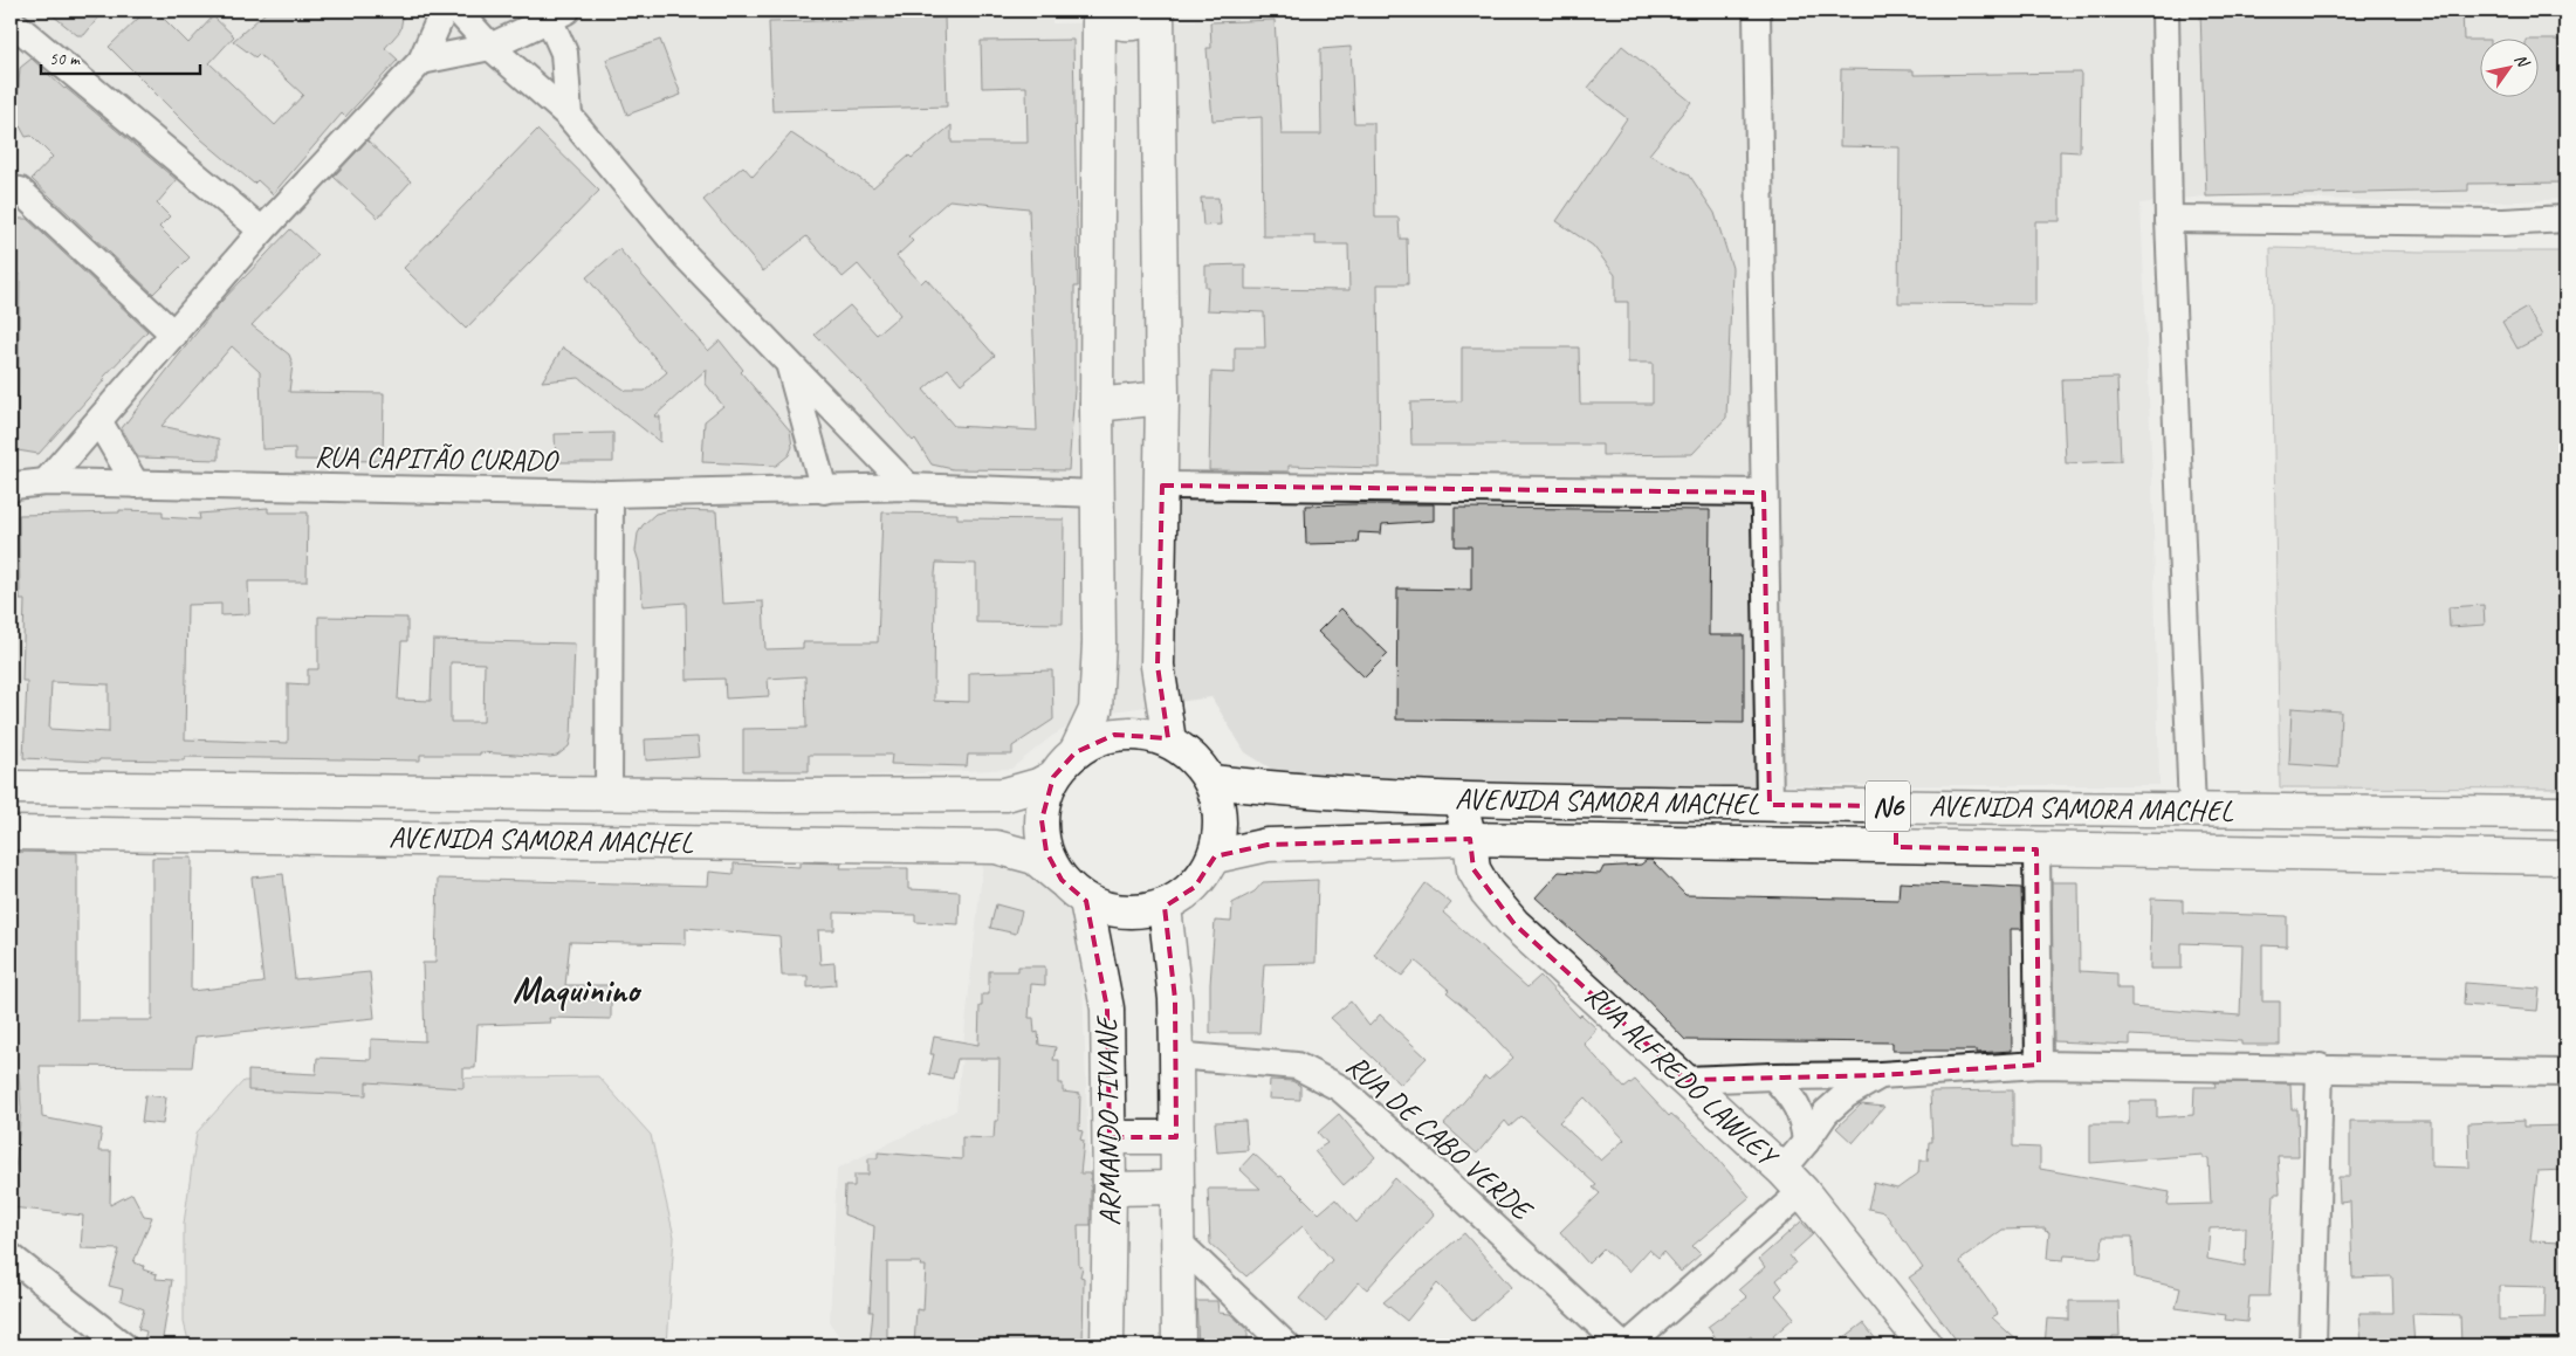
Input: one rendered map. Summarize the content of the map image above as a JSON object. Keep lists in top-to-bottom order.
{
  "streets": {
    "main road": [
      "AVENIDA SAMORA MACHEL",
      "N6",
      "RUA ALFREDO LAWLEY",
      "ARMANDO TIVANE"
    ],
    "street": ["RUA CAPITÃO CURADO", "RUA DE CABO VERDE"]
  },
  "crossings": [
    ["AVENIDA SAMORA MACHEL", "RUA ALFREDO LAWLEY"],
    ["AVENIDA SAMORA MACHEL", "ARMANDO TIVANE"]
  ],
  "districts": ["Maquinino"],
  "scale_bar": "50 m",
  "north": "top right"
}
